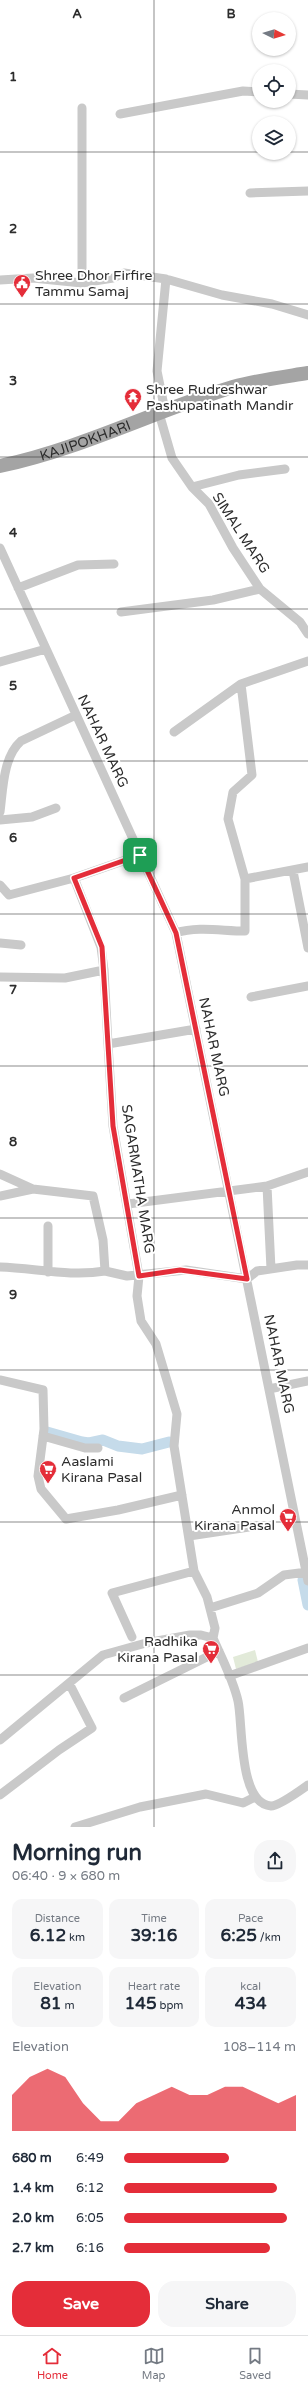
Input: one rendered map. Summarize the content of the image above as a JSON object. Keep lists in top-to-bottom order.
{
  "streets": {
    "main road": ["KAJIPOKHARI"],
    "street": ["SIMAL MARG", "NAHAR MARG", "SAGARMATHA MARG"]
  },
  "crossings": [
    ["KAJIPOKHARI", "SIMAL MARG"]
  ],
  "places": {
    "public building": ["Shree Dhor Firfire Tammu Samaj"],
    "temple": ["Shree Rudreshwar Pashupatinath Mandir"],
    "supermarket": ["Aaslami Kirana Pasal", "Anmol Kirana Pasal", "Radhika Kirana Pasal"]
  },
  "north": "right",
  "page": {
    "heading": ["Morning run", "06:40 · 9 × 680 m"],
    "stats": [
      ["Distance", "6.12 km"],
      ["Time", "39:16"],
      ["Pace", "6:25 /km"],
      ["Elevation", "81 m"],
      ["Heart rate", "145 bpm"],
      ["kcal", "434"]
    ],
    "chart": ["Elevation", "108–114 m"],
    "list": [
      {
        "name": "680 m",
        "note": "6:49"
      },
      {
        "name": "1.4 km",
        "note": "6:12"
      },
      {
        "name": "2.0 km",
        "note": "6:05"
      },
      {
        "name": "2.7 km",
        "note": "6:16"
      }
    ],
    "buttons": ["Save", "Share"],
    "tabs": ["Home", "Map", "Saved"]
  },
  "grid": {
    "columns": ["A", "B"],
    "rows": [
      "1",
      "2",
      "3",
      "4",
      "5",
      "6",
      "7",
      "8",
      "9"
    ]
  }
}
